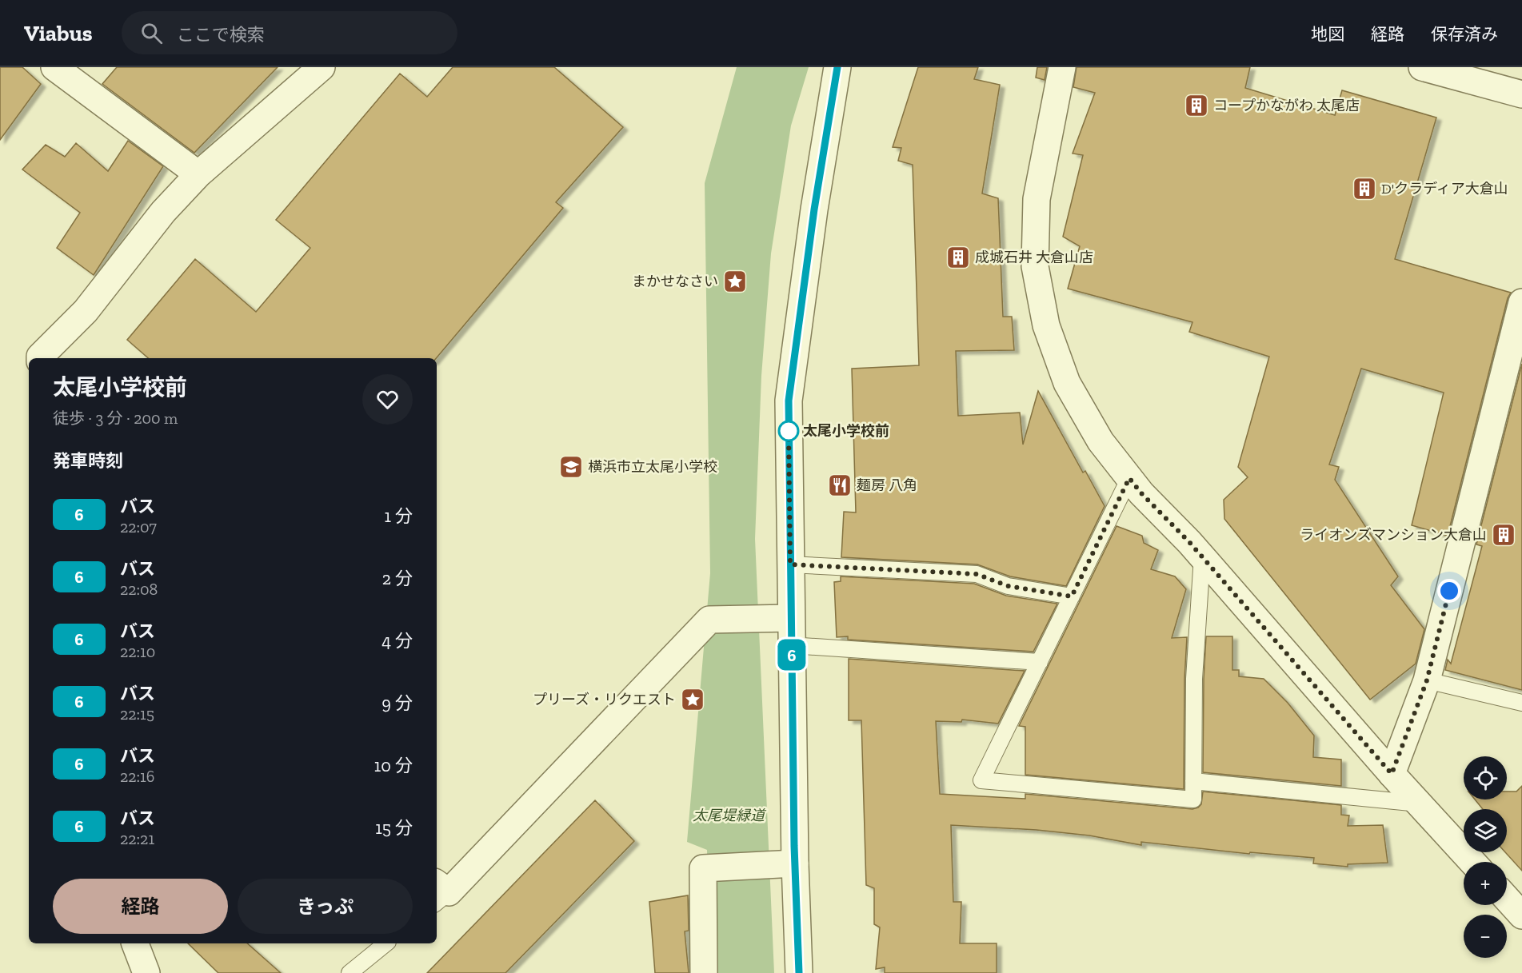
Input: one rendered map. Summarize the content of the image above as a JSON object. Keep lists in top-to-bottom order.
{
  "parks": ["太尾堤緑道"],
  "places": {
    "building": [
      "コープかながわ 太尾店",
      "D'クラディア大倉山",
      "成城石井 大倉山店",
      "ライオンズマンション大倉山"
    ],
    "place": ["まかせなさい", "プリーズ・リクエスト"],
    "other": ["太尾小学校前"],
    "school or university": ["横浜市立太尾小学校"],
    "restaurant": ["麺房 八角"]
  },
  "lines": ["bus line 6"],
  "page": {
    "header": "Viabus",
    "search": "ここで検索",
    "nav": ["地図", "経路", "保存済み"],
    "on_map": "6",
    "heading": [
      ["太尾小学校前", "徒歩 · 3 分 · 200 m"],
      "発車時刻"
    ],
    "list": [
      {
        "mark": "6",
        "name": "バス",
        "note": "22:07",
        "value": "1 分"
      },
      {
        "mark": "6",
        "name": "バス",
        "note": "22:08",
        "value": "2 分"
      },
      {
        "mark": "6",
        "name": "バス",
        "note": "22:10",
        "value": "4 分"
      },
      {
        "mark": "6",
        "name": "バス",
        "note": "22:15",
        "value": "9 分"
      },
      {
        "mark": "6",
        "name": "バス",
        "note": "22:16",
        "value": "10 分"
      },
      {
        "mark": "6",
        "name": "バス",
        "note": "22:21",
        "value": "15 分"
      }
    ],
    "map_buttons": ["+", "−"],
    "buttons": ["経路", "きっぷ"]
  }
}
